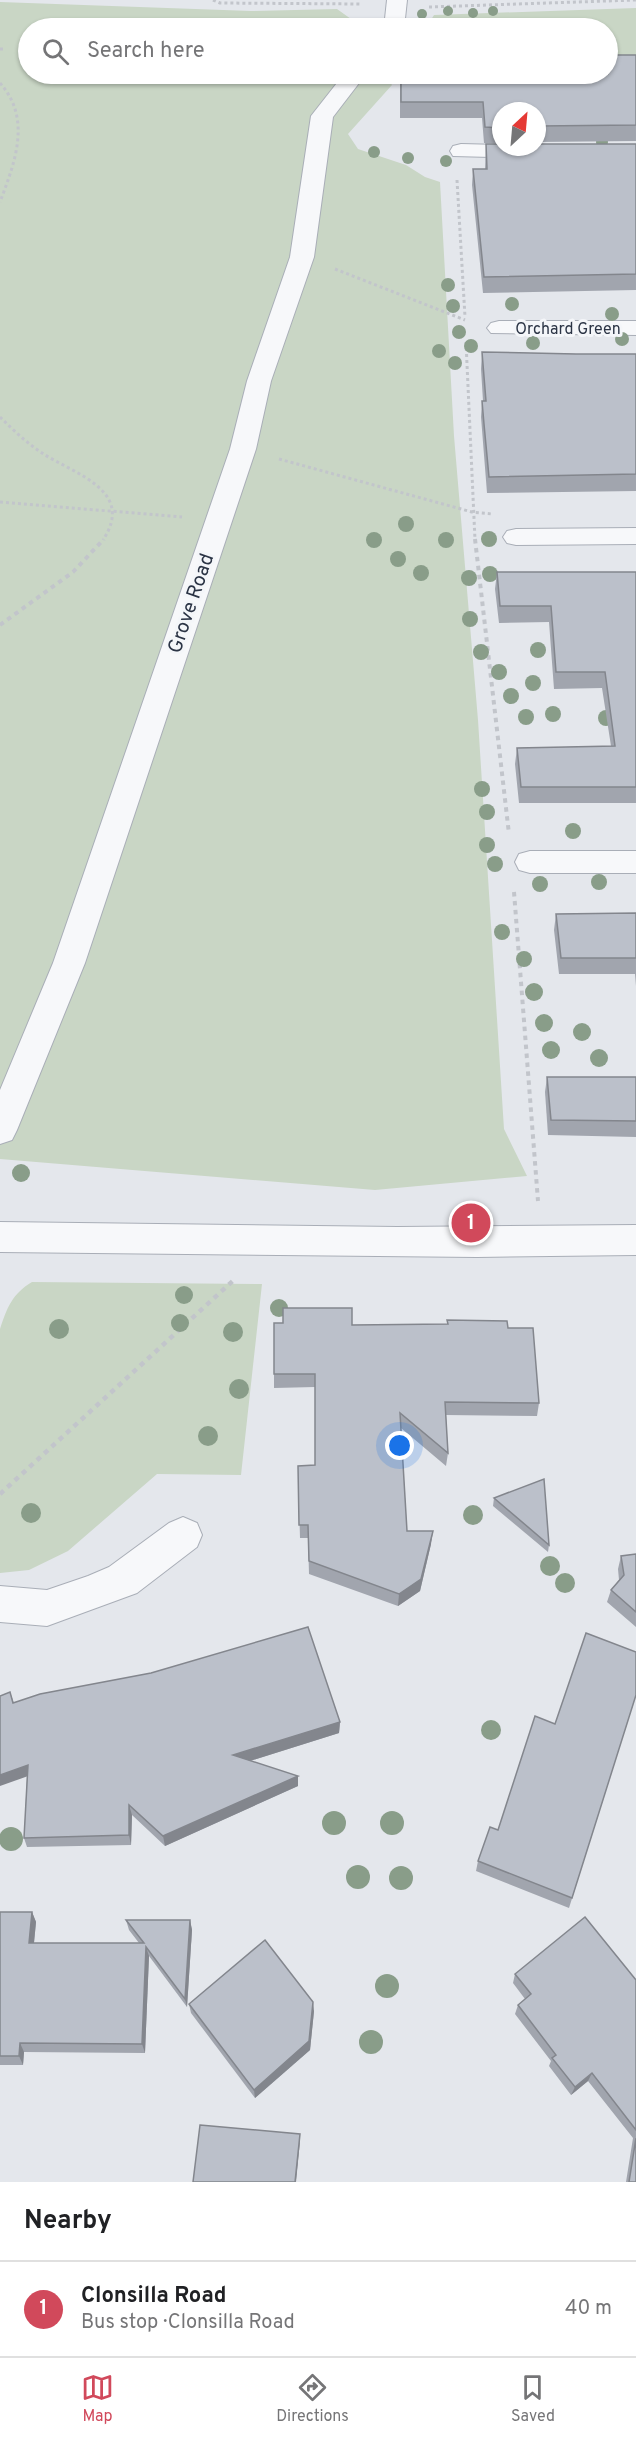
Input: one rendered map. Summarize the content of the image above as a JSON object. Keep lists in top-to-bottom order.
{
  "streets": {
    "street": ["Orchard Green", "Grove Road"]
  },
  "north": "top right",
  "page": {
    "search": "Search here",
    "pins": "1",
    "heading": "Nearby",
    "list": [
      {
        "mark": "1",
        "name": "Clonsilla Road",
        "note": "Bus stop · Clonsilla Road",
        "value": "40 m"
      }
    ],
    "nav": ["Map", "Directions", "Saved"]
  }
}
